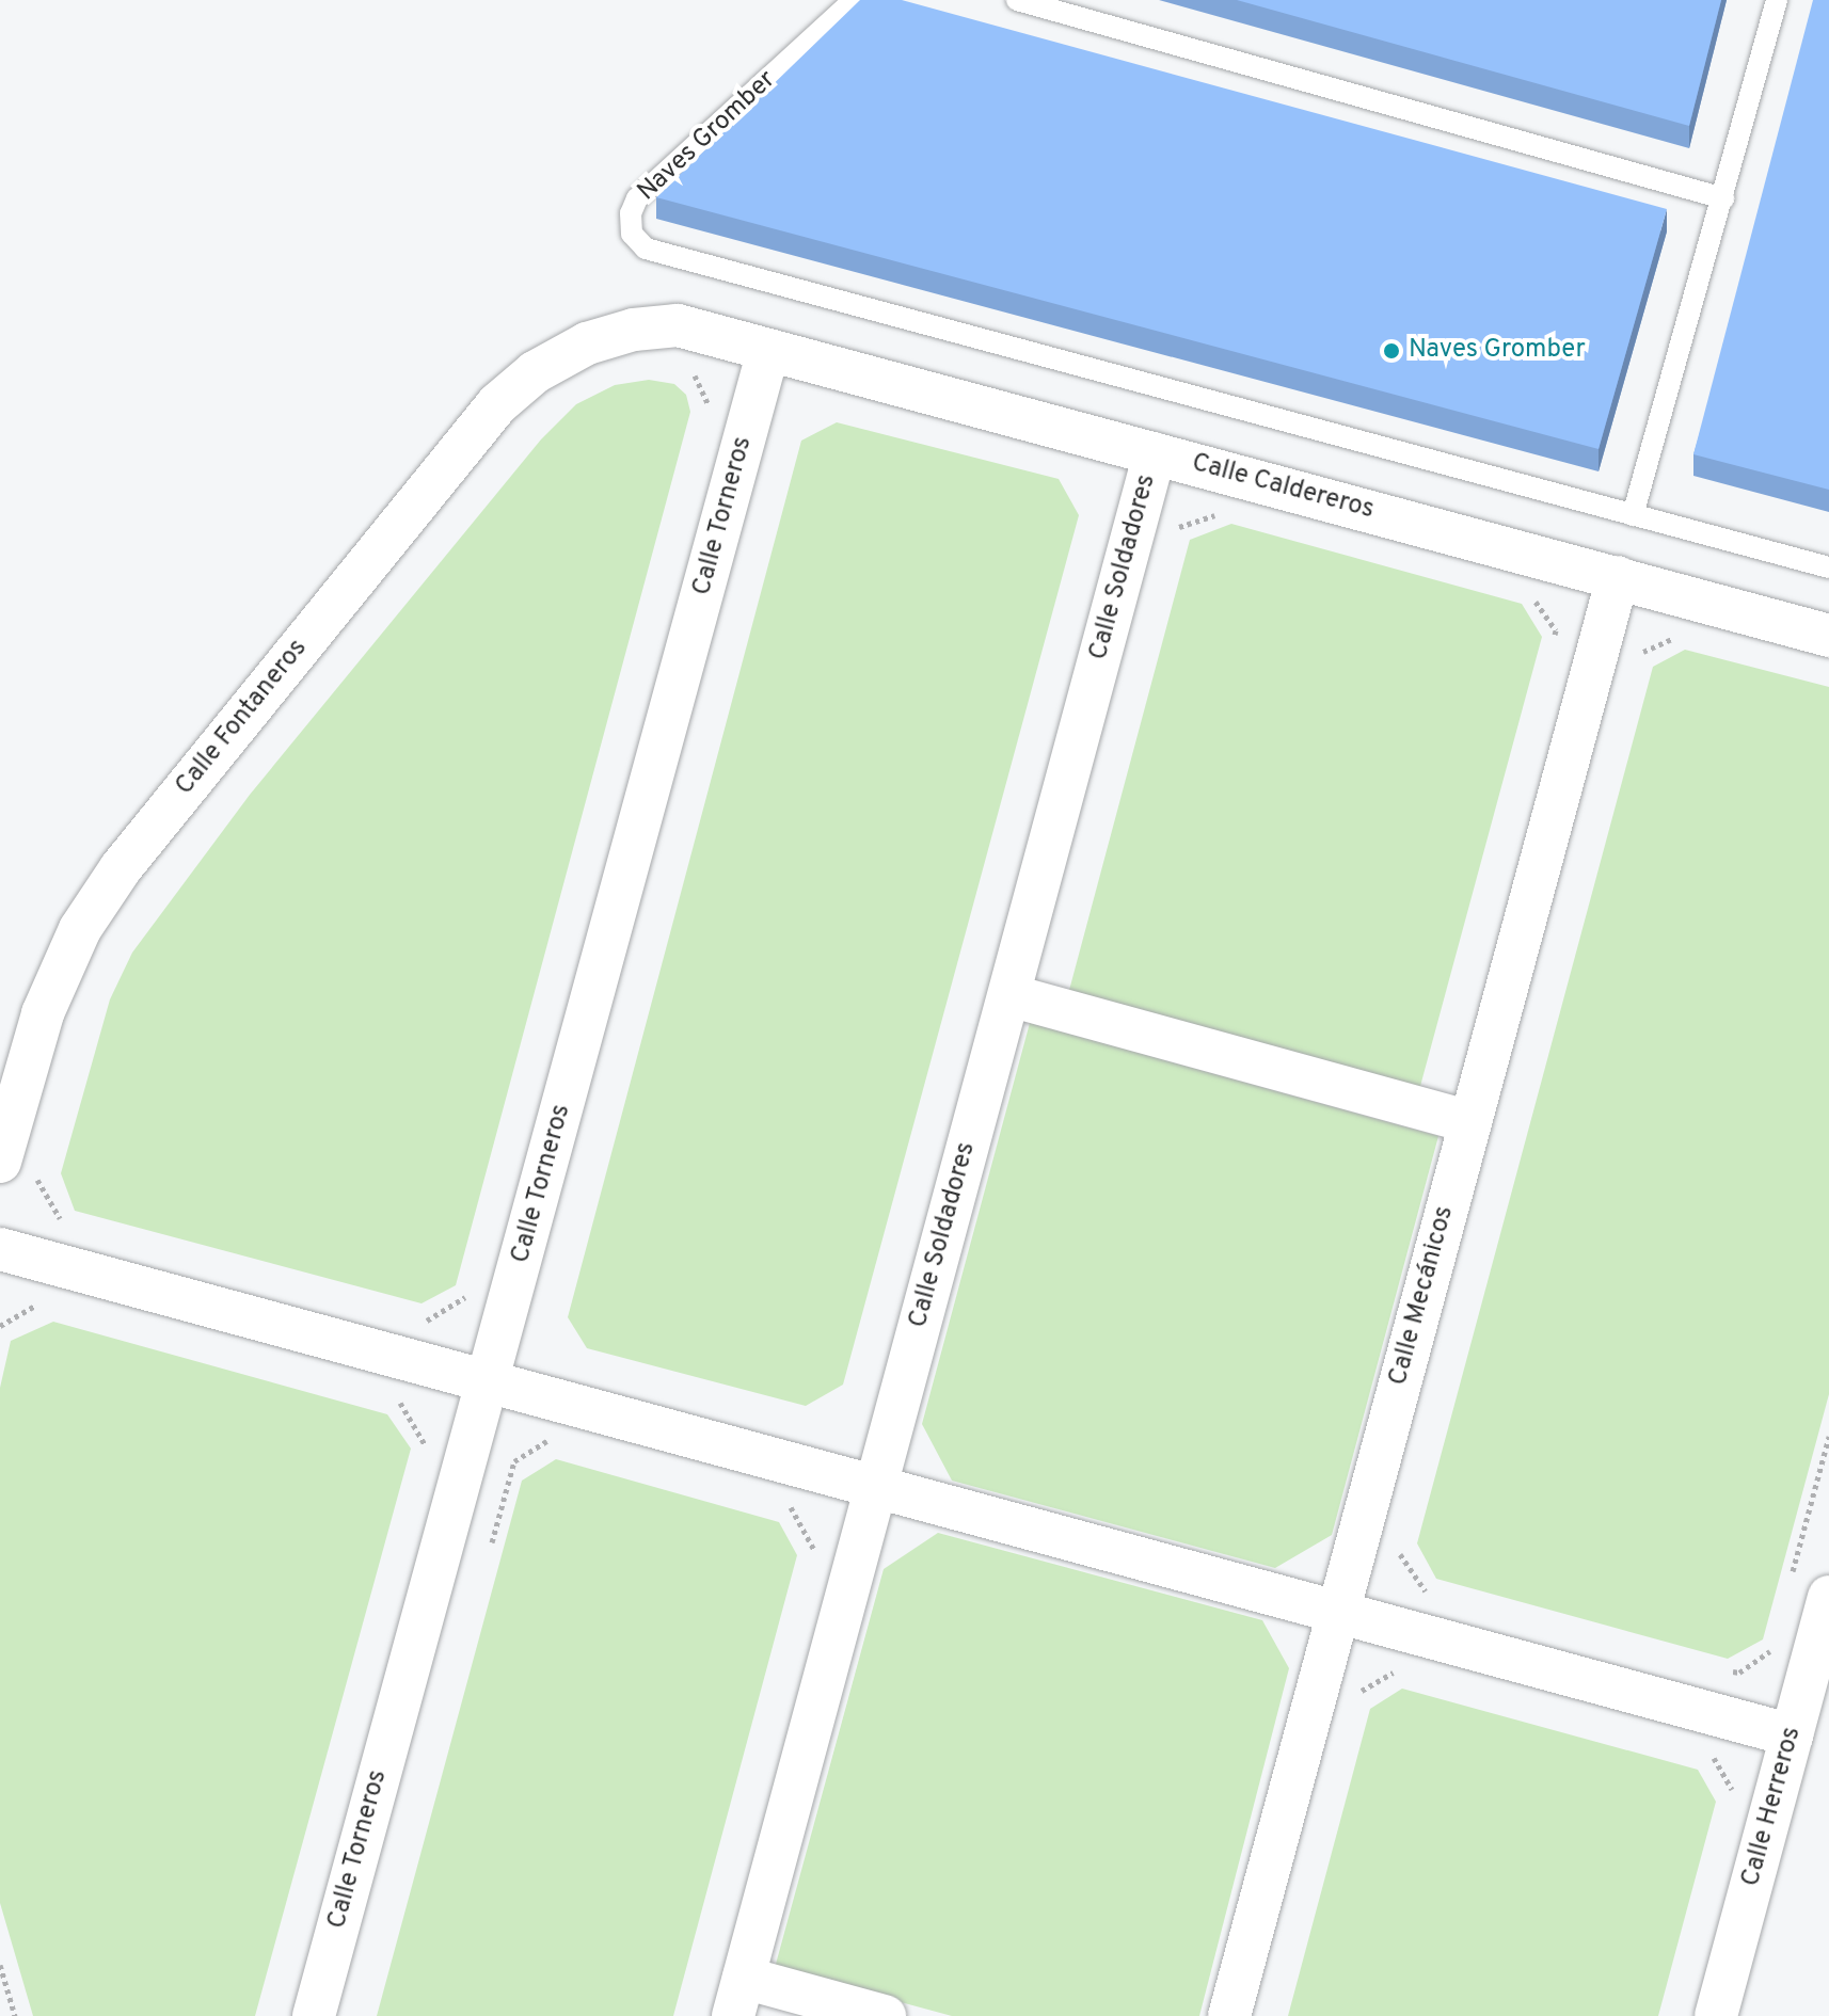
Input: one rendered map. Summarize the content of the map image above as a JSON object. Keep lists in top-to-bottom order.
{
  "streets": {
    "street": [
      "Calle Caldereros",
      "Calle Torneros",
      "Calle Soldadores",
      "Calle Fontaneros",
      "Calle Mecánicos",
      "Calle Herreros"
    ],
    "lane": ["Naves Gromber"]
  },
  "crossings": [
    ["Calle Caldereros", "Calle Torneros"],
    ["Calle Caldereros", "Calle Soldadores"],
    ["Calle Caldereros", "Calle Fontaneros"],
    ["Calle Caldereros", "Calle Mecánicos"]
  ],
  "places": ["Naves Gromber"]
}
